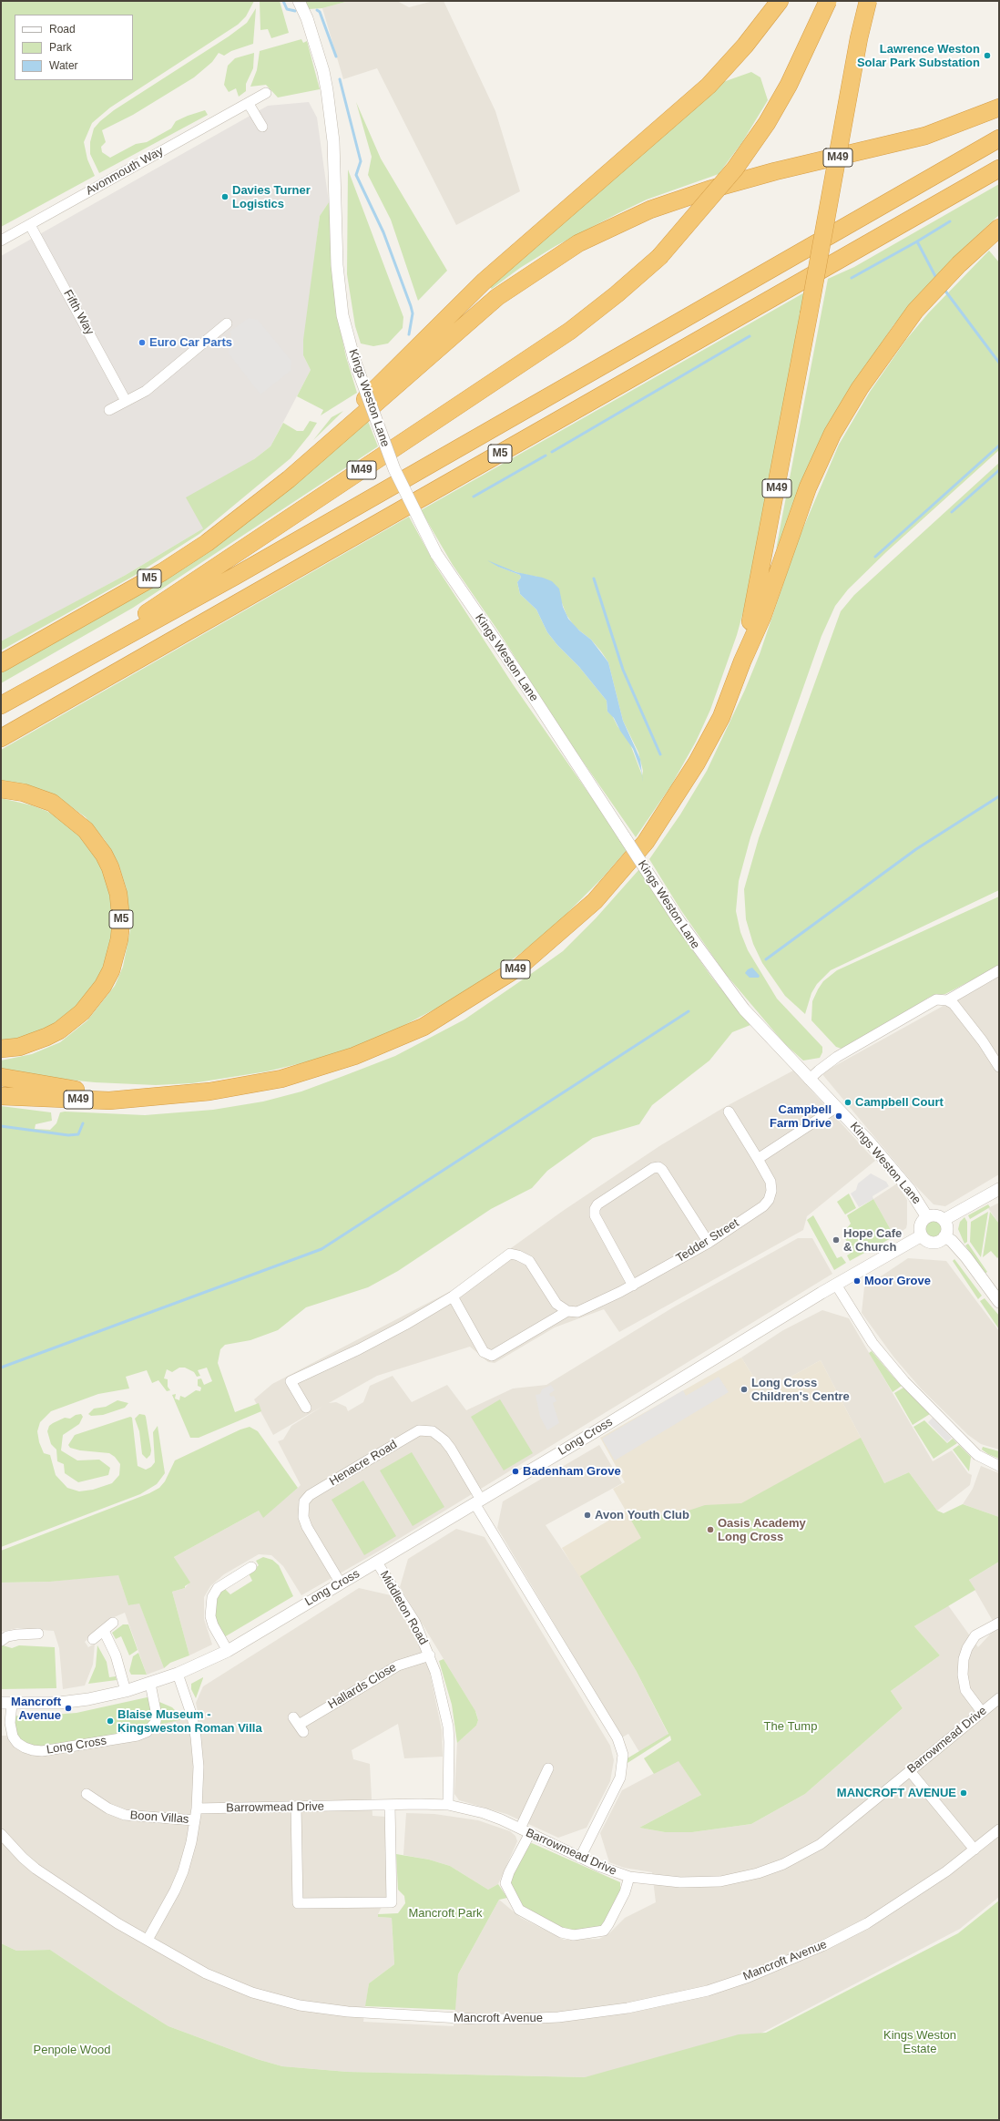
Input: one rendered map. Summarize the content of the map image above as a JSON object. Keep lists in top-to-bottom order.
{
  "streets": {
    "highway": ["M49", "M5"],
    "street": [
      "Avonmouth Way",
      "Fifth Way",
      "Kings Weston Lane",
      "Tedder Street",
      "Long Cross",
      "Henacre Road",
      "Middleton Road",
      "Hallards Close",
      "Barrowmead Drive",
      "Boon Villas",
      "Mancroft Avenue"
    ]
  },
  "crossings": [
    ["M49", "M5"],
    ["Avonmouth Way", "Fifth Way"],
    ["Kings Weston Lane", "Long Cross"],
    ["Long Cross", "Henacre Road"],
    ["Long Cross", "Middleton Road"],
    ["Middleton Road", "Hallards Close"],
    ["Middleton Road", "Barrowmead Drive"]
  ],
  "parks": [
    "The Tump",
    "Mancroft Park",
    "Kings Weston Estate",
    "Penpole Wood"
  ],
  "places": [
    "Lawrence Weston Solar Park Substation",
    "Davies Turner Logistics",
    "Euro Car Parts",
    "Campbell Court",
    "Campbell Farm Drive",
    "Hope Cafe & Church",
    "Moor Grove",
    "Long Cross Children's Centre",
    "Badenham Grove",
    "Avon Youth Club",
    "Oasis Academy Long Cross",
    "Mancroft Avenue",
    "Blaise Museum - Kingsweston Roman Villa",
    "MANCROFT AVENUE"
  ],
  "legend": ["Road", "Park", "Water"]
}
